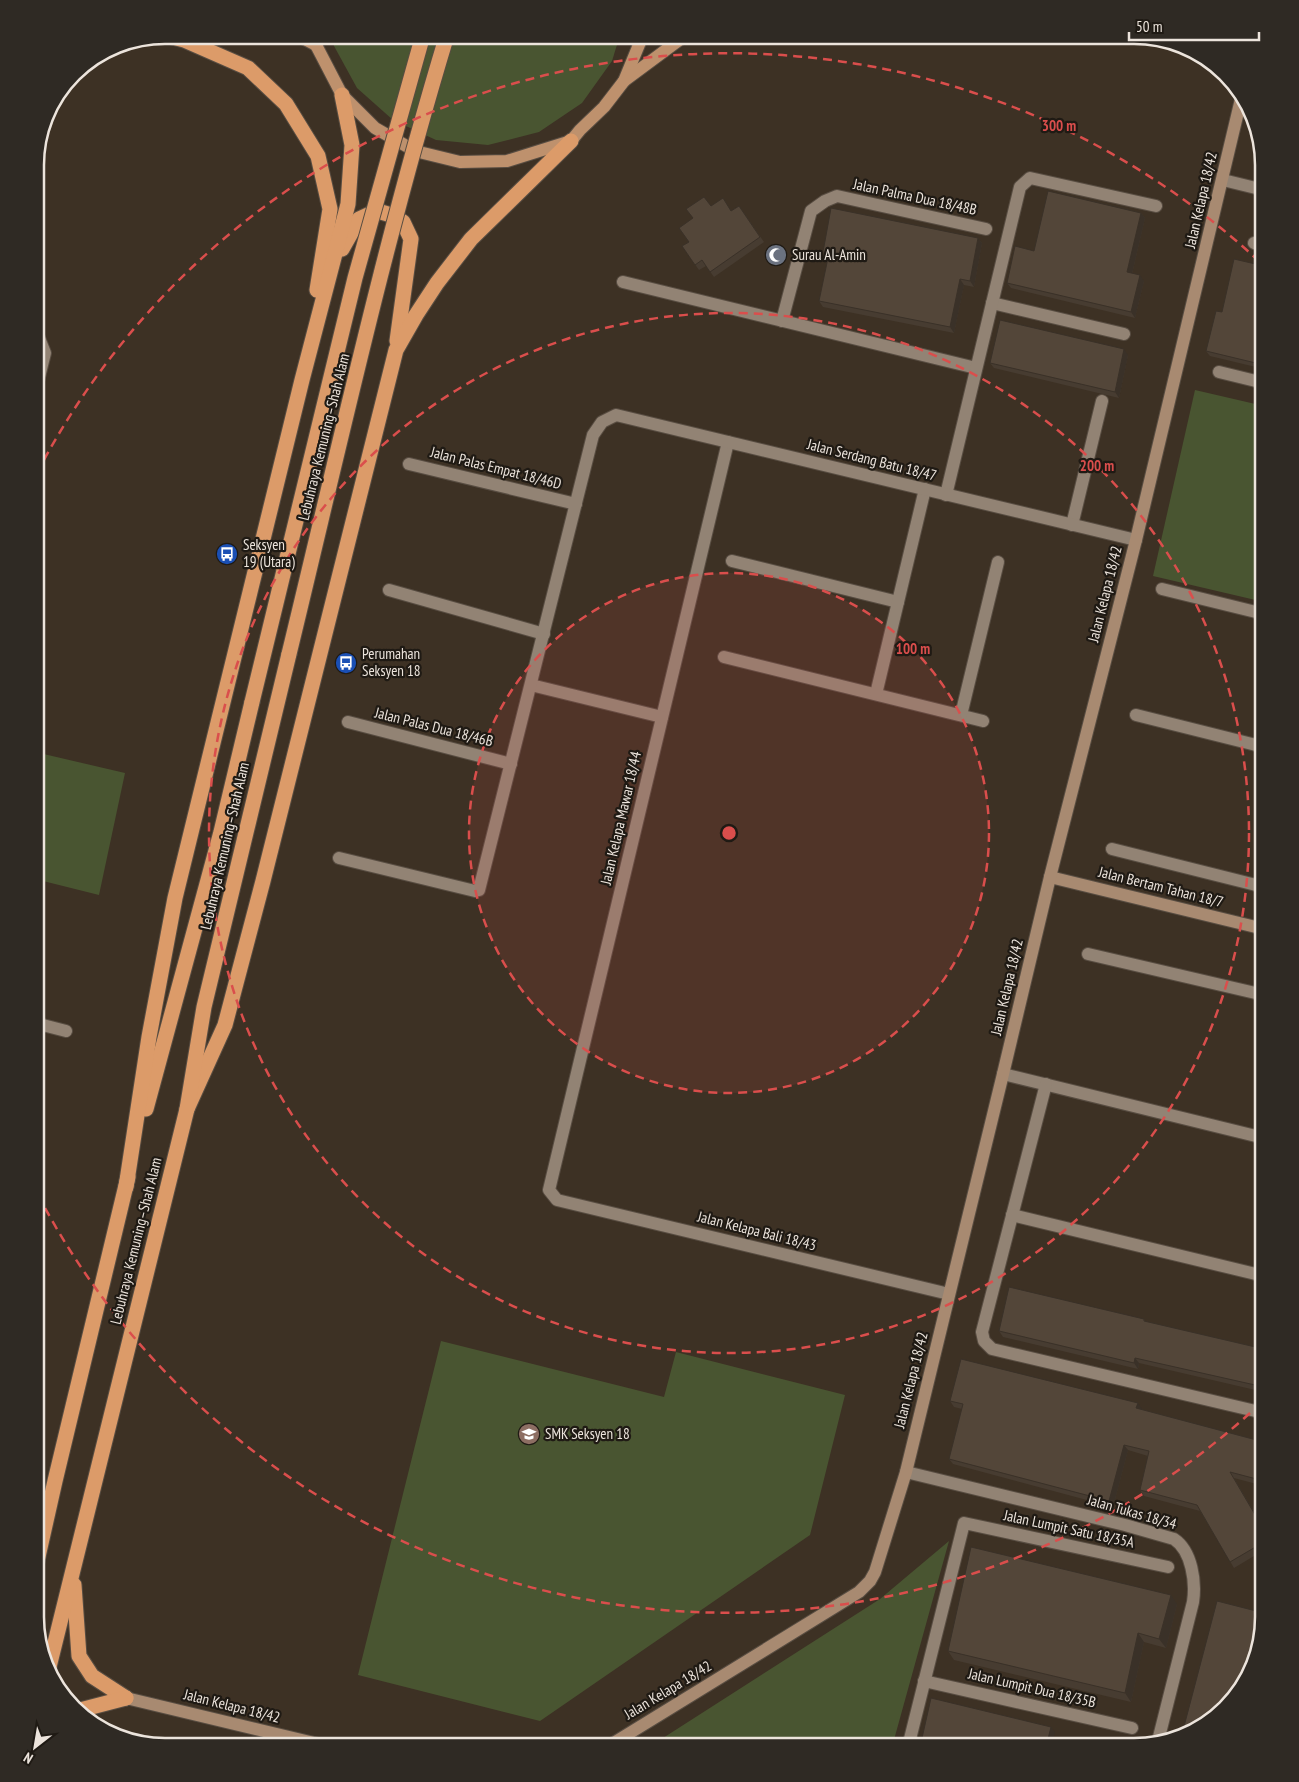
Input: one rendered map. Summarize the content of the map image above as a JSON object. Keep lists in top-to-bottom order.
{
  "streets": {
    "highway": ["Lebuhraya Kemuning–Shah Alam"],
    "street": [
      "Jalan Palma Dua 18/48B",
      "Jalan Kelapa 18/42",
      "Jalan Serdang Batu 18/47",
      "Jalan Palas Empat 18/46D",
      "Jalan Palas Dua 18/46B",
      "Jalan Kelapa Mawar 18/44",
      "Jalan Bertam Tahan 18/7",
      "Jalan Kelapa Bali 18/43",
      "Jalan Tukas 18/34",
      "Jalan Lumpit Satu 18/35A",
      "Jalan Lumpit Dua 18/35B"
    ]
  },
  "crossings": [
    ["Jalan Kelapa 18/42", "Jalan Serdang Batu 18/47"],
    ["Jalan Kelapa 18/42", "Jalan Bertam Tahan 18/7"],
    ["Jalan Kelapa 18/42", "Jalan Kelapa Bali 18/43"],
    ["Jalan Kelapa 18/42", "Jalan Tukas 18/34"],
    ["Jalan Serdang Batu 18/47", "Jalan Palas Empat 18/46D"],
    ["Jalan Serdang Batu 18/47", "Jalan Kelapa Mawar 18/44"],
    ["Jalan Kelapa Mawar 18/44", "Jalan Kelapa Bali 18/43"],
    ["Jalan Lumpit Satu 18/35A", "Jalan Lumpit Dua 18/35B"]
  ],
  "places": {
    "mosque": ["Surau Al-Amin"],
    "bus stop": ["Seksyen 19 (Utara)", "Perumahan Seksyen 18"],
    "school or university": ["SMK Seksyen 18"]
  },
  "scale_bar": "50 m",
  "north": "bottom left",
  "rings": ["300 m", "200 m", "100 m"]
}
